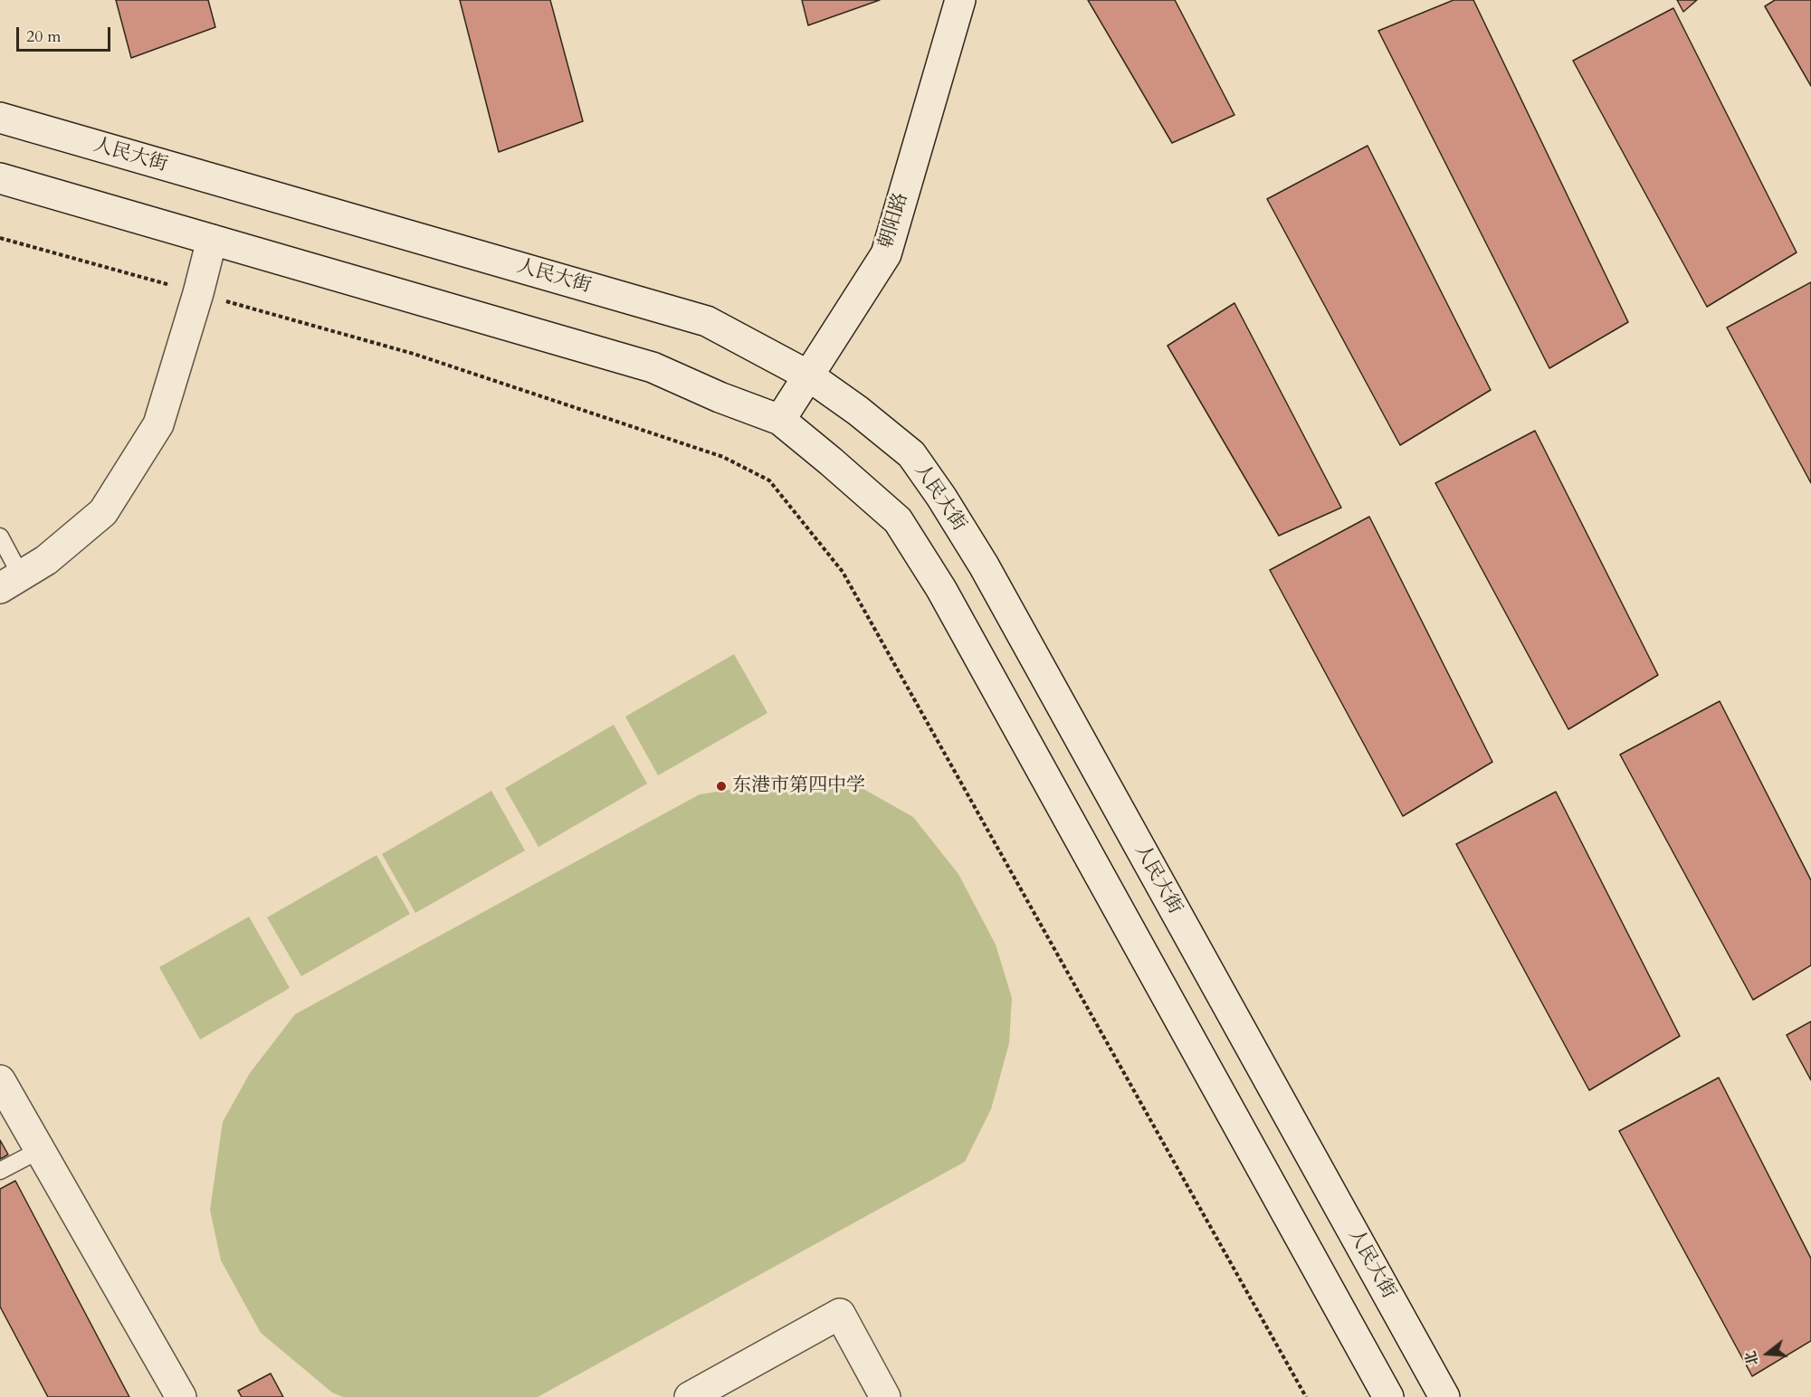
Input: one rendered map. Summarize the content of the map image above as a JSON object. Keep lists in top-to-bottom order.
{
  "streets": {
    "main road": ["人民大街", "朝阳路"]
  },
  "crossings": [
    ["人民大街", "朝阳路"]
  ],
  "places": ["东港市第四中学"],
  "scale_bar": "20 m",
  "north": "left"
}
